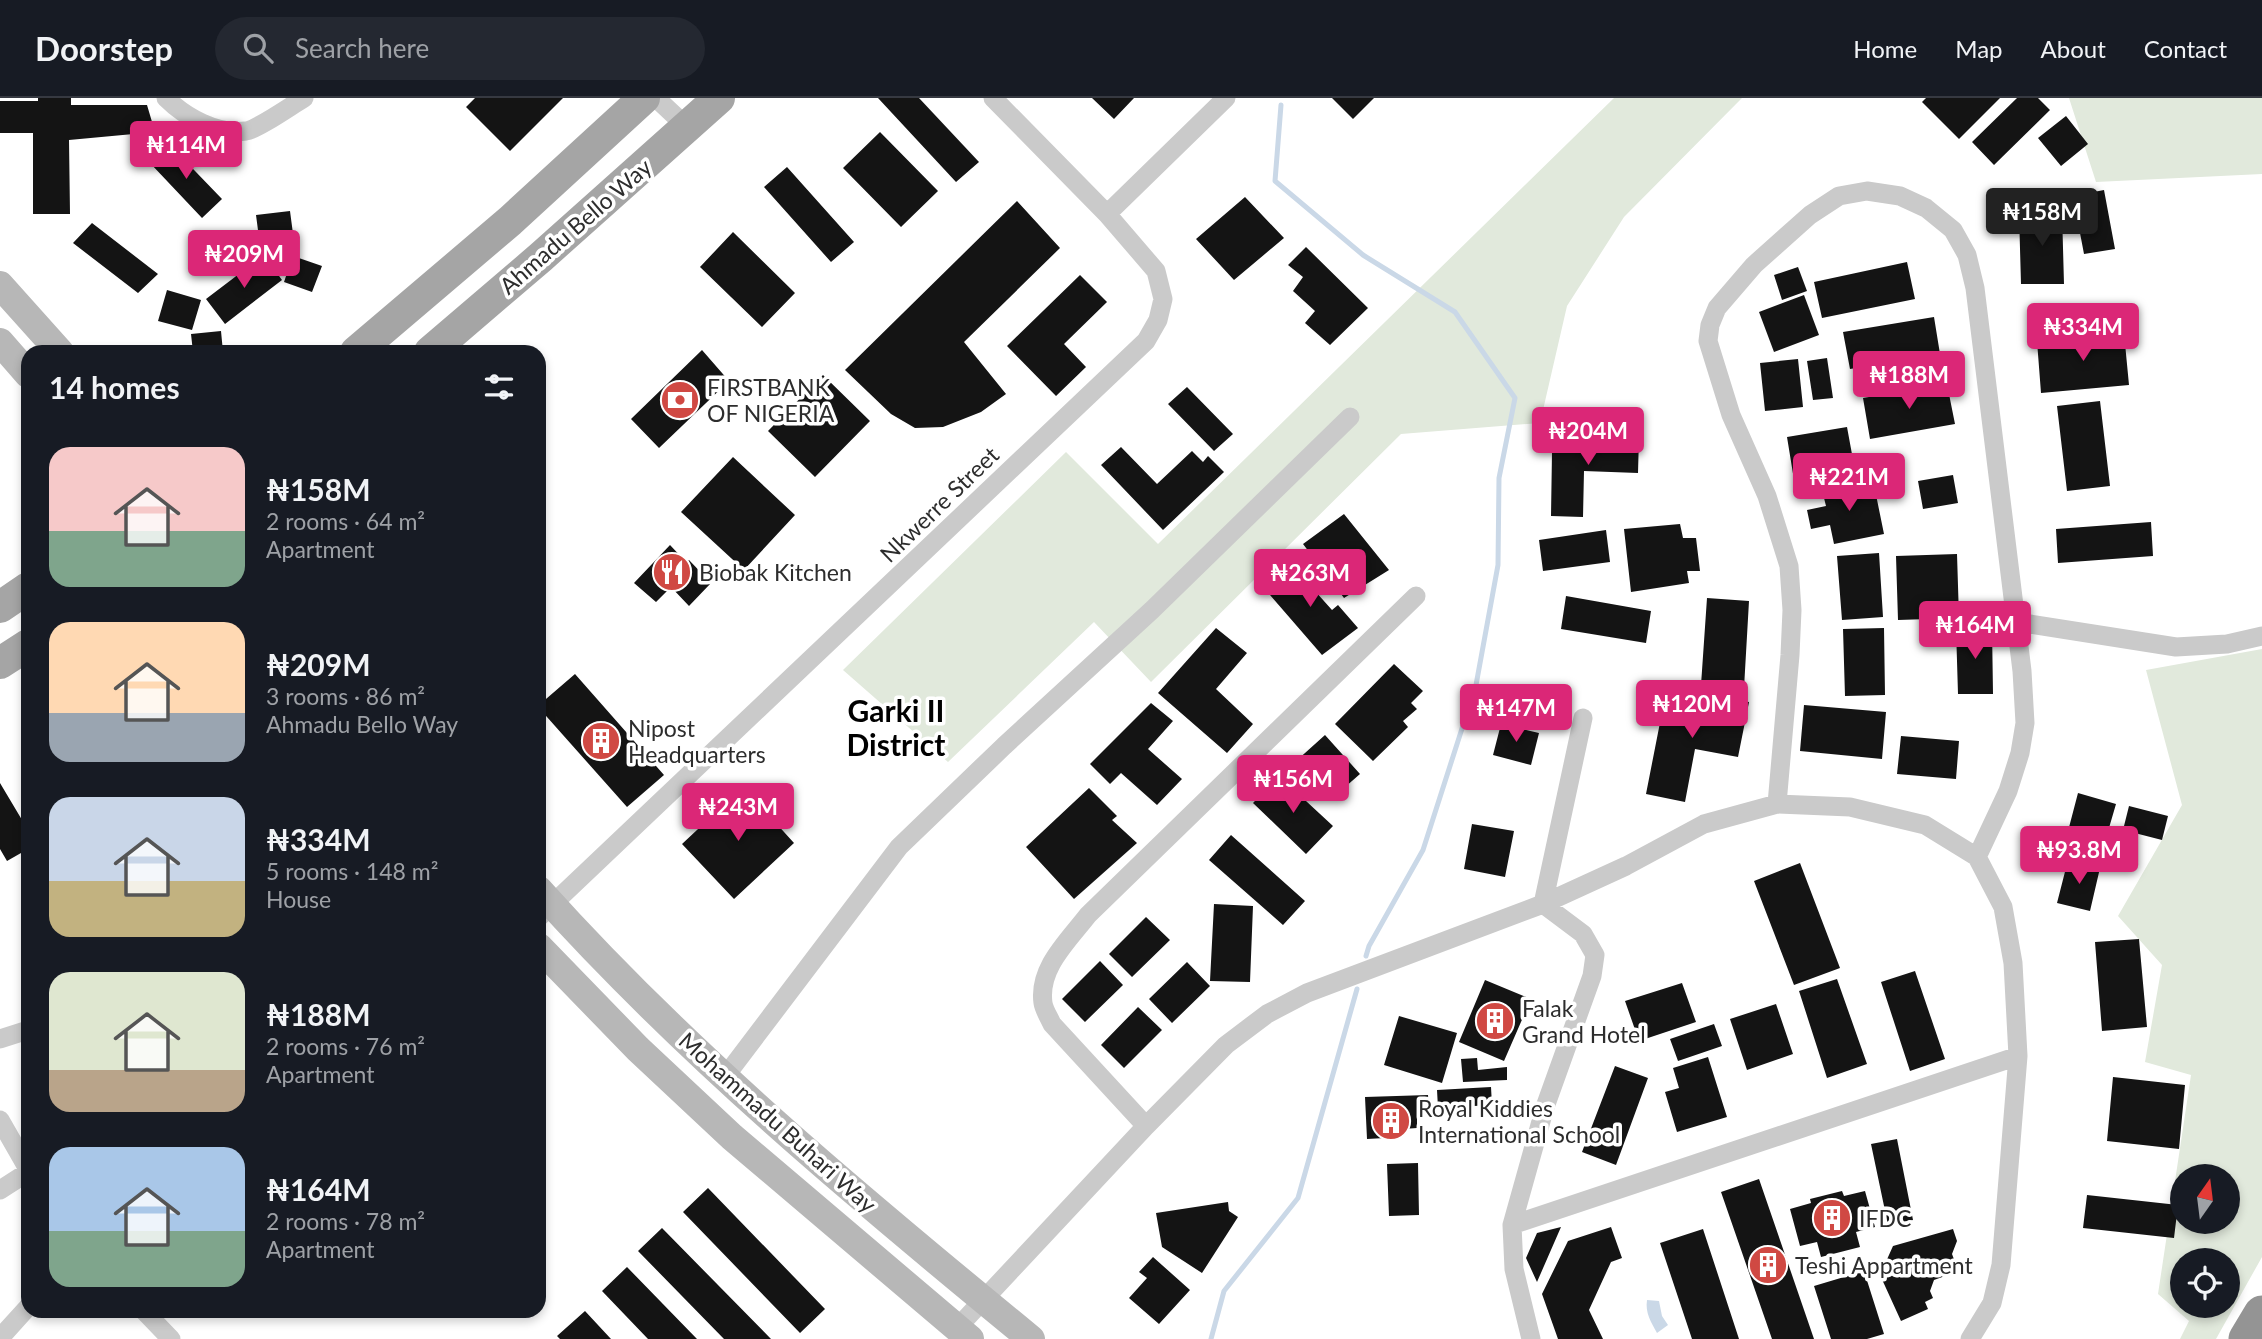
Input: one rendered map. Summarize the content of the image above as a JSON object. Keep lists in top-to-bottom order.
{
  "streets": {
    "main road": ["Ahmadu Bello Way", "Mohammadu Buhari Way"],
    "street": ["Nkwerre Street"]
  },
  "districts": ["Garki II District"],
  "places": {
    "bank": ["FIRSTBANK OF NIGERIA"],
    "restaurant": ["Biobak Kitchen"],
    "building": [
      "Nipost Headquarters",
      "Falak Grand Hotel",
      "Royal Kiddies International School",
      "IFDC",
      "Teshi Appartment"
    ]
  },
  "north": "top",
  "page": {
    "header": "Doorstep",
    "search": "Search here",
    "nav": [
      "Home",
      "Map",
      "About",
      "Contact"
    ],
    "price": [
      "₦114M",
      "₦158M",
      "₦209M",
      "₦334M",
      "₦188M",
      "₦204M",
      "₦221M",
      "₦263M",
      "₦164M",
      "₦120M",
      "₦147M",
      "₦156M",
      "₦243M",
      "₦93.8M"
    ],
    "heading": "14 homes",
    "list": [
      {
        "name": "₦158M",
        "note": "2 rooms · 64 m² · Apartment"
      },
      {
        "name": "₦209M",
        "note": "3 rooms · 86 m² · Ahmadu Bello Way"
      },
      {
        "name": "₦334M",
        "note": "5 rooms · 148 m² · House"
      },
      {
        "name": "₦188M",
        "note": "2 rooms · 76 m² · Apartment"
      },
      {
        "name": "₦164M",
        "note": "2 rooms · 78 m² · Apartment"
      }
    ]
  }
}
